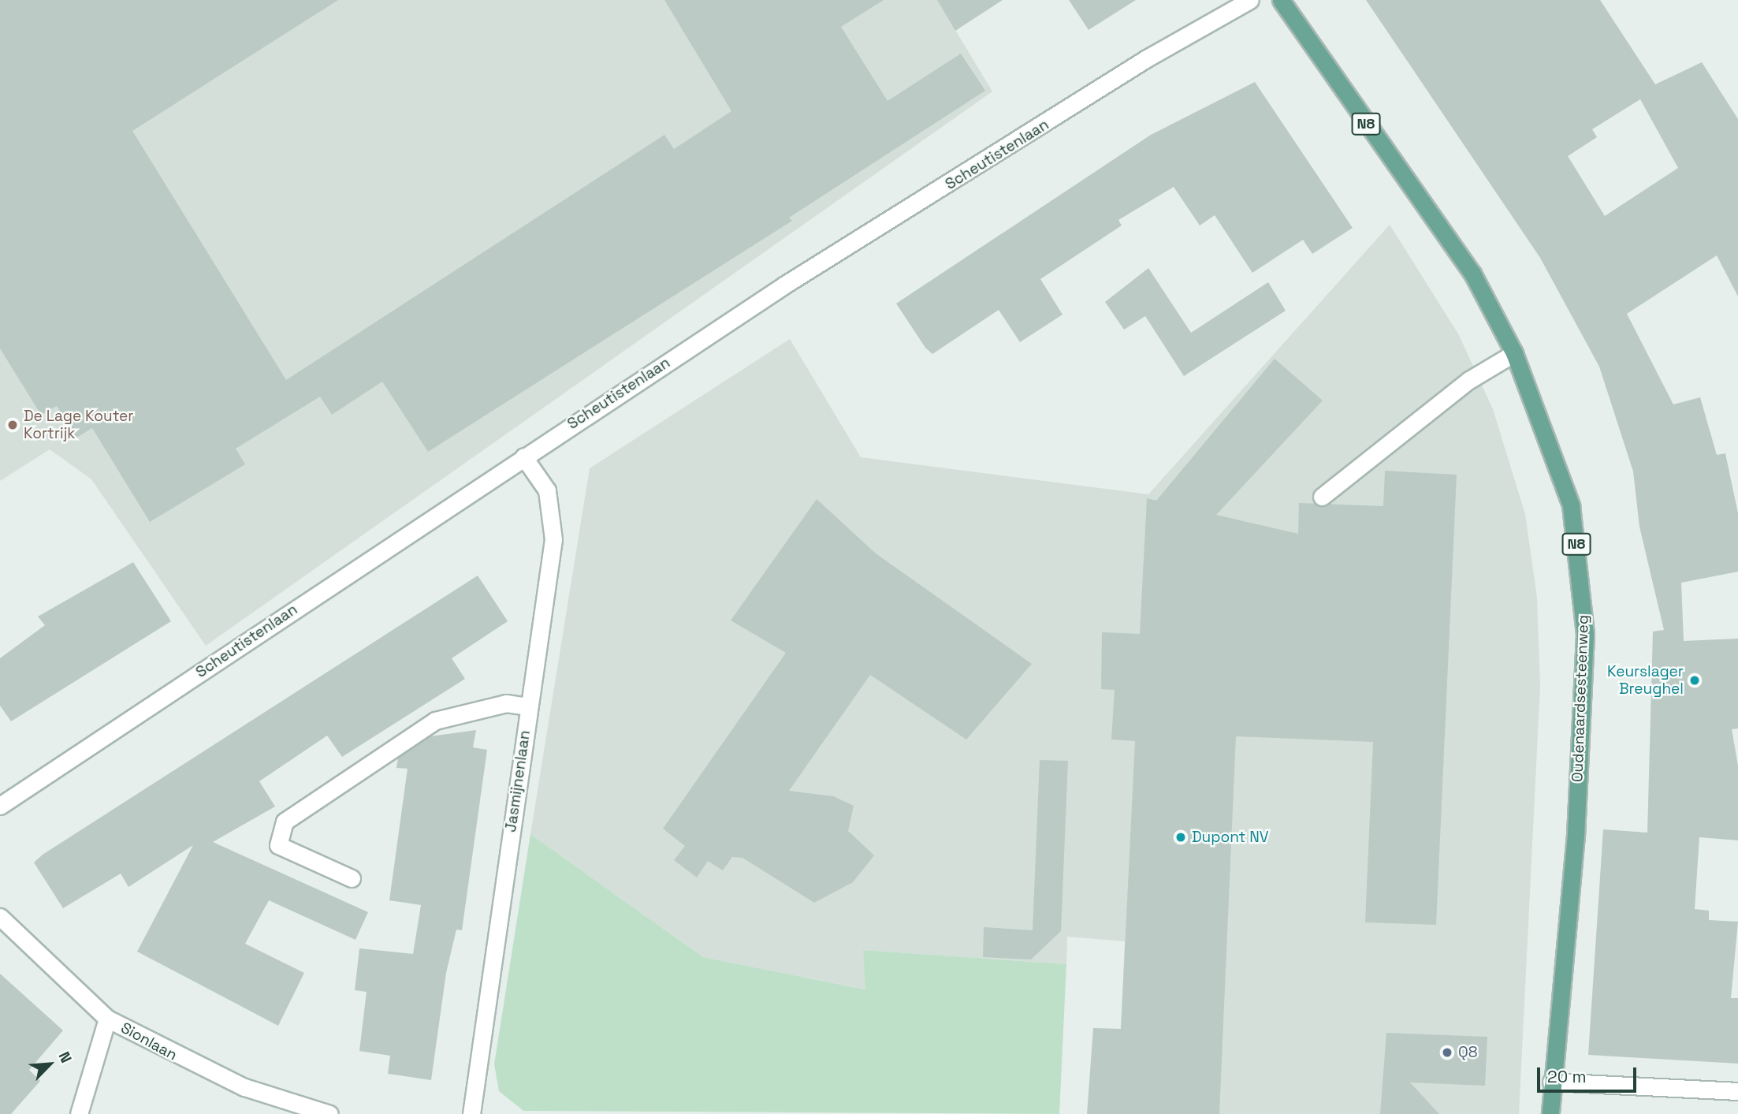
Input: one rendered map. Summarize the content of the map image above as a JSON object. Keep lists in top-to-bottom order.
{
  "streets": {
    "main road": ["N8", "Oudenaardsesteenweg"],
    "street": ["Scheutistenlaan", "Jasmijnenlaan", "Sionlaan"]
  },
  "crossings": [
    ["Scheutistenlaan", "Jasmijnenlaan"]
  ],
  "places": [
    "De Lage Kouter Kortrijk",
    "Keurslager Breughel",
    "Dupont NV",
    "Q8"
  ],
  "scale_bar": "20 m",
  "north": "top right"
}
